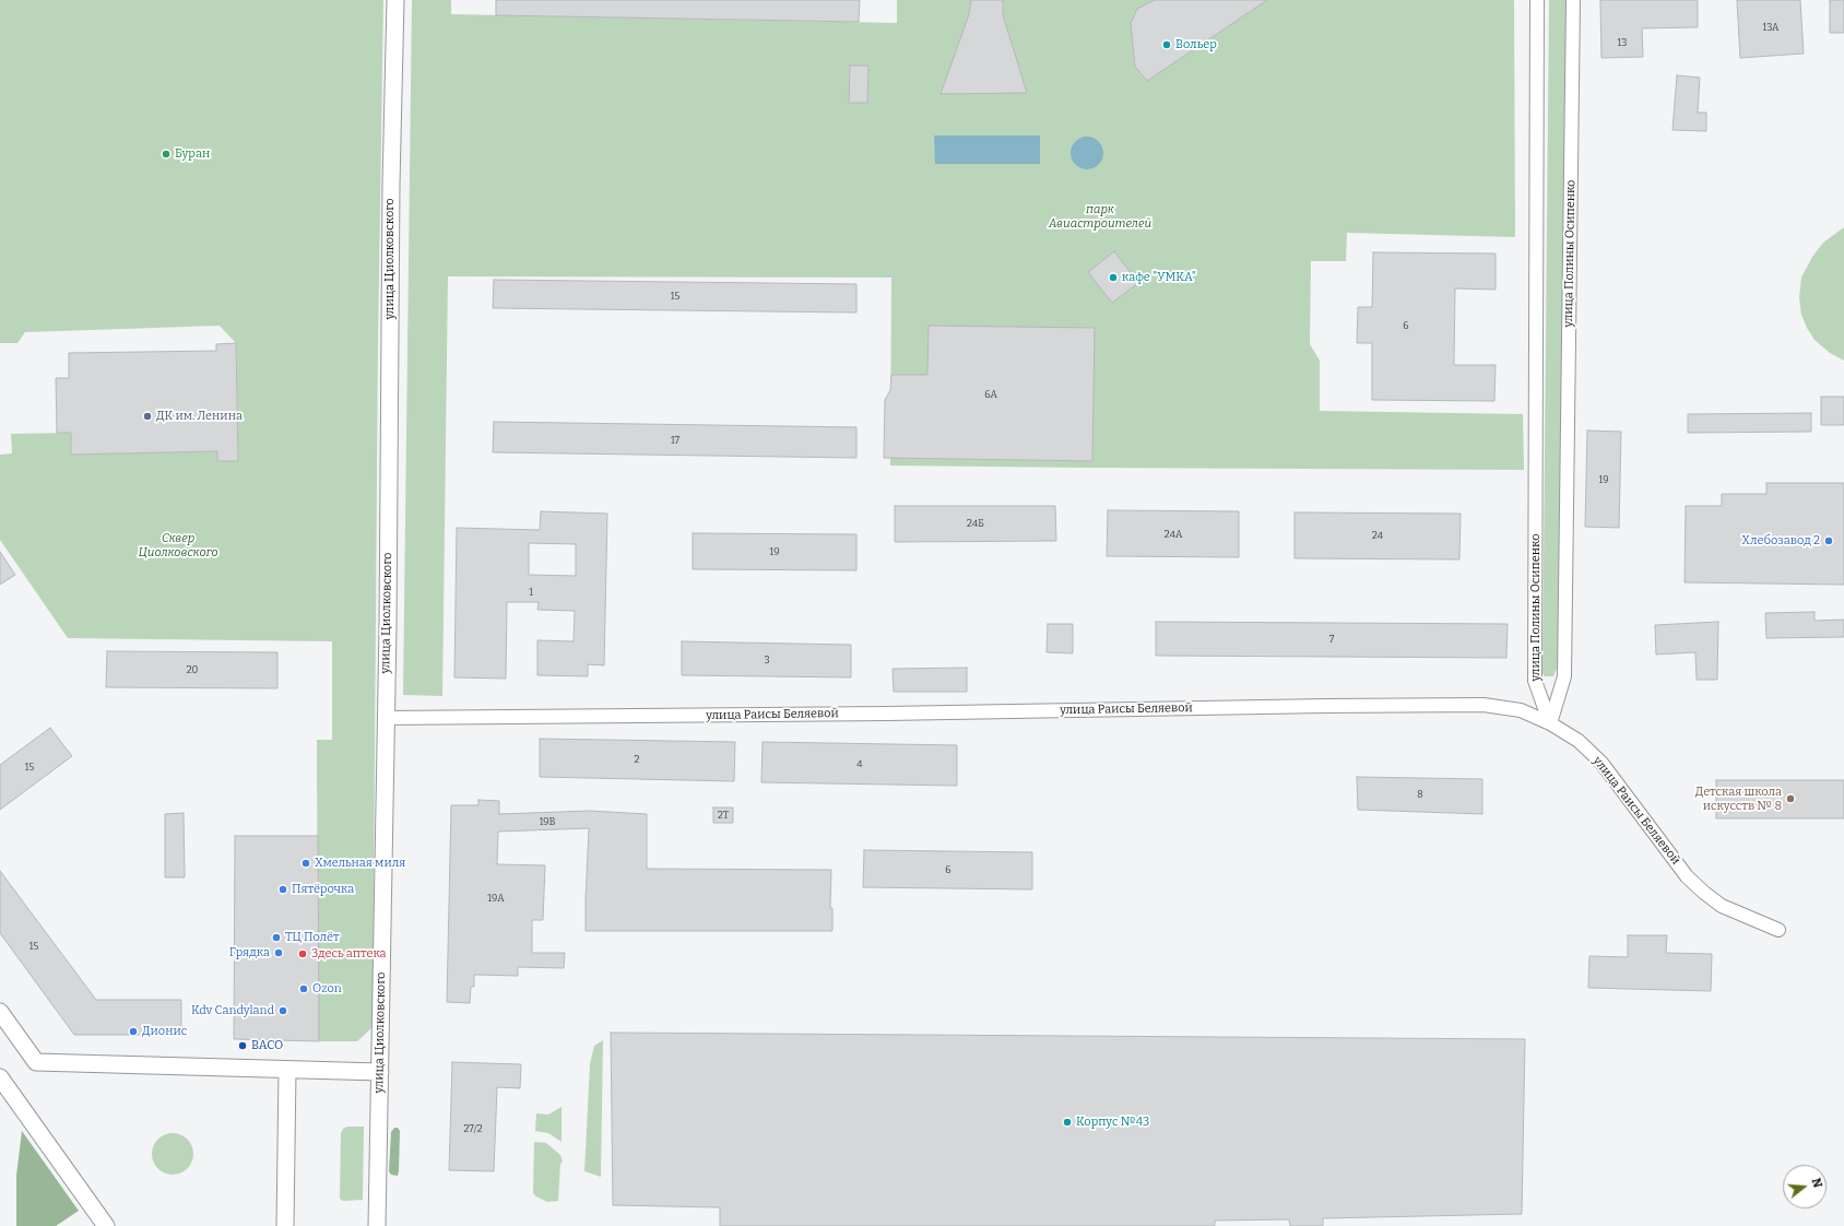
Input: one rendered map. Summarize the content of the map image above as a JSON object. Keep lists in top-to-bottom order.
{
  "streets": {
    "street": ["улица Полины Осипенко", "улица Циолковского", "улица Раисы Беляевой"]
  },
  "crossings": [
    ["улица Полины Осипенко", "улица Раисы Беляевой"],
    ["улица Циолковского", "улица Раисы Беляевой"]
  ],
  "parks": ["парк Авиастроителей", "Сквер Циолковского"],
  "places": [
    "Вольер",
    "Буран",
    "кафе \"УМКА\"",
    "ДК им. Ленина",
    "Хлебозавод 2",
    "Детская школа искусств № 8",
    "Хмельная миля",
    "Пятёрочка",
    "ТЦ Полёт",
    "Грядка",
    "Здесь аптека",
    "Ozon",
    "Kdv Candyland",
    "Дионис",
    "ВАСО",
    "Корпус №43"
  ],
  "house_numbers": [
    "13А",
    "13",
    "15",
    "6",
    "6А",
    "17",
    "19",
    "24Б",
    "24А",
    "24",
    "19",
    "1",
    "7",
    "3",
    "20",
    "2",
    "4",
    "15",
    "8",
    "2Т",
    "19В",
    "6",
    "19А",
    "15",
    "27/2"
  ],
  "north": "right"
}
